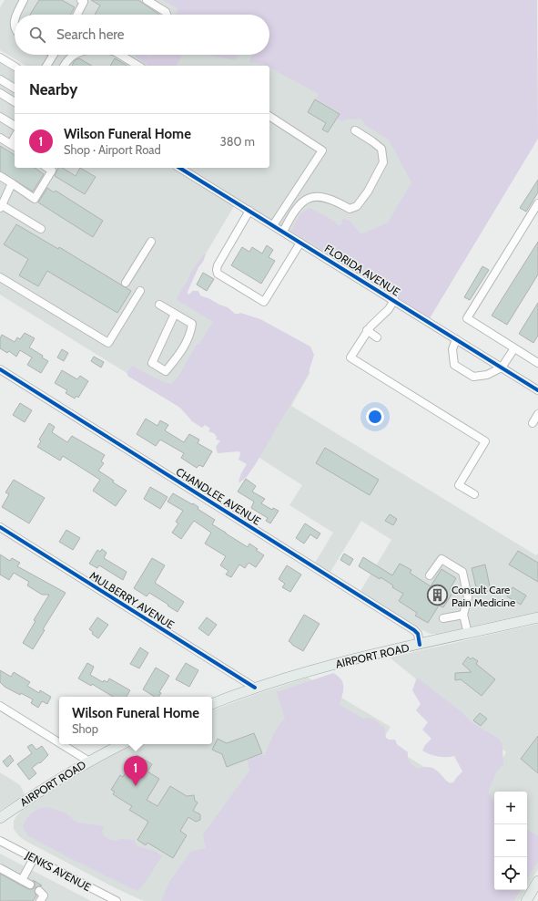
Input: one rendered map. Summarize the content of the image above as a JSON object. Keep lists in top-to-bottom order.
{
  "streets": {
    "main road": ["AIRPORT ROAD"],
    "street": [
      "FLORIDA AVENUE",
      "CHANDLEE AVENUE",
      "MULBERRY AVENUE",
      "JENKS AVENUE"
    ]
  },
  "crossings": [
    ["CHANDLEE AVENUE", "AIRPORT ROAD"],
    ["MULBERRY AVENUE", "AIRPORT ROAD"]
  ],
  "places": {
    "building": ["Consult Care Pain Medicine"]
  },
  "page": {
    "search": "Search here",
    "heading": "Nearby",
    "list": [
      {
        "mark": "1",
        "name": "Wilson Funeral Home",
        "note": "Shop · Airport Road",
        "value": "380 m"
      }
    ],
    "popup": ["Wilson Funeral Home", "Shop"],
    "pins": "1",
    "map_buttons": ["+", "−"]
  }
}
